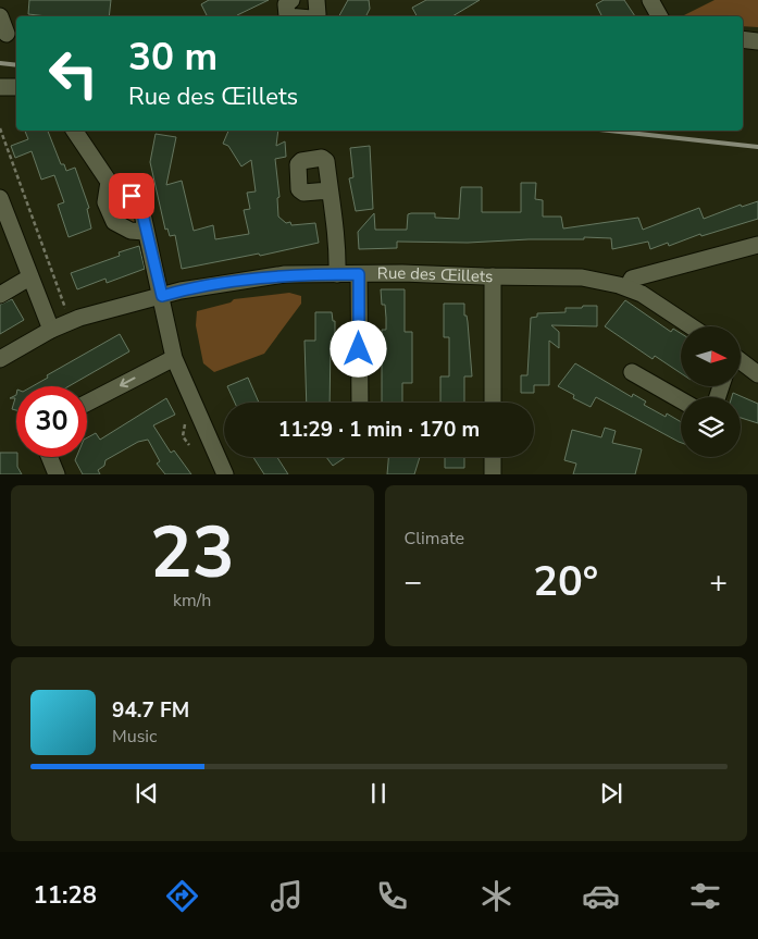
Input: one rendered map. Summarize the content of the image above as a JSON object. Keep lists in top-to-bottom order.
{
  "streets": {
    "street": ["Rue des Œillets"]
  },
  "north": "right",
  "page": {
    "turn": ["30 m", "Rue des Œillets"],
    "limit": "30",
    "trip": "11:29 · 1 min · 170 m",
    "tile": [
      ["23", "km/h"],
      "Climate"
    ],
    "heat": ["−", "20°", "+"],
    "song": ["94.7 FM", "Music"],
    "tabs": "11:28"
  }
}
